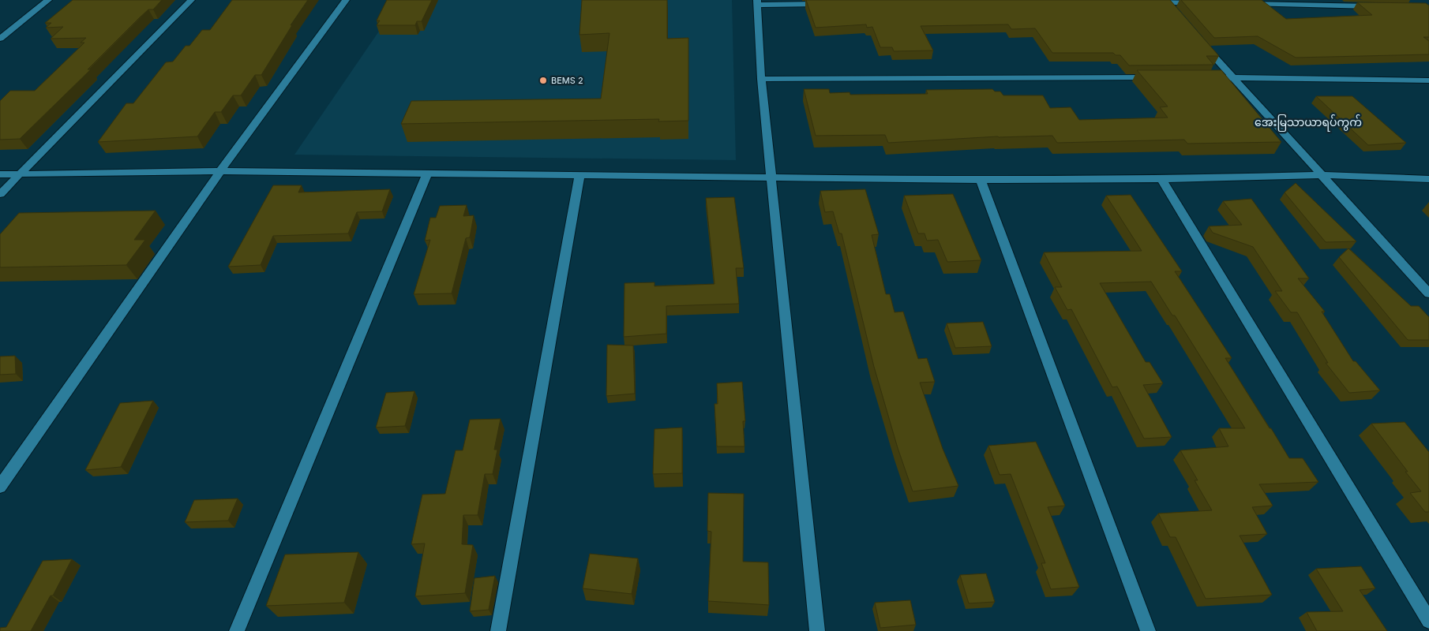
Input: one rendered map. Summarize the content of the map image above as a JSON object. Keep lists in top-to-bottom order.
{
  "districts": ["အေးမြသာယာရပ်ကွက်"],
  "places": ["BEMS 2"]
}
